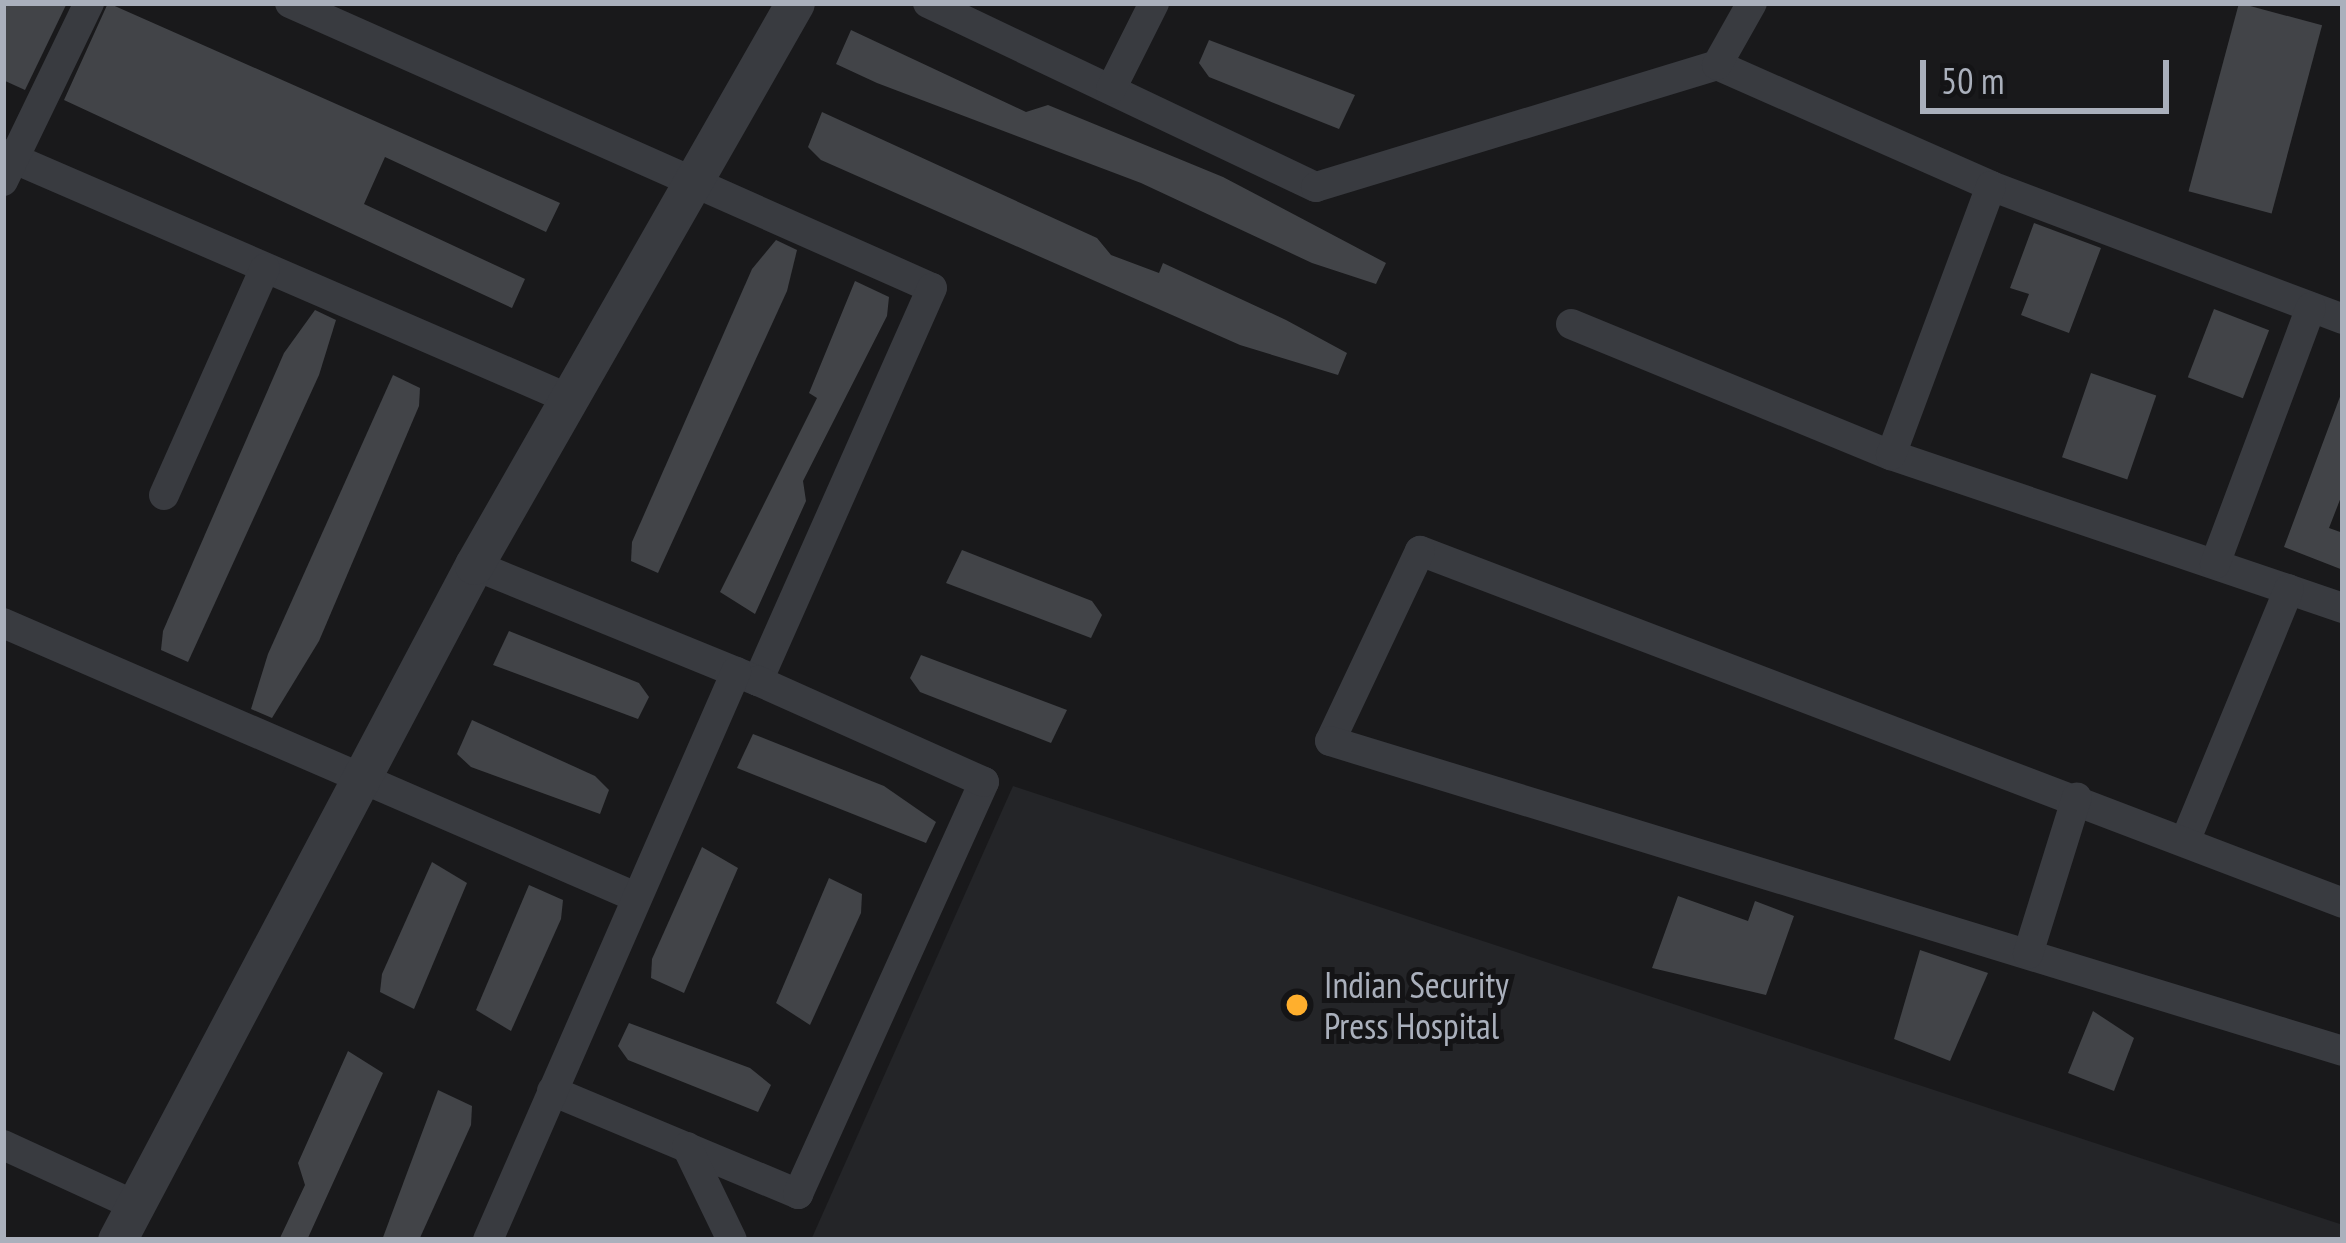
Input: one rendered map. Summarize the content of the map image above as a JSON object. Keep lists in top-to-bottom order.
{
  "places": ["Indian Security Press Hospital"],
  "scale_bar": "50 m"
}
